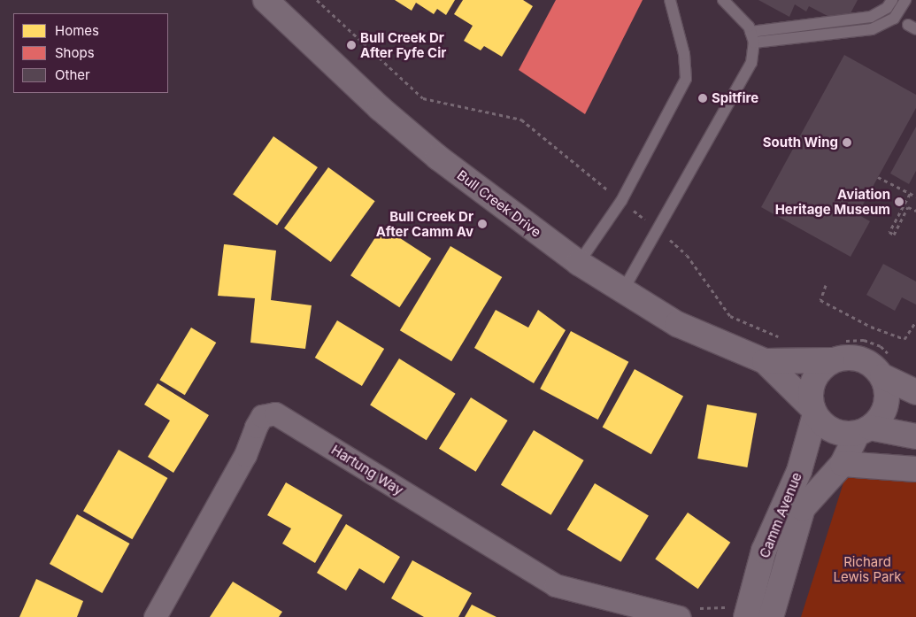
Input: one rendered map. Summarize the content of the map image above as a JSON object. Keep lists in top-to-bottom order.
{
  "streets": {
    "main road": ["Bull Creek Drive", "Camm Avenue"],
    "street": ["Hartung Way"]
  },
  "crossings": [
    ["Bull Creek Drive", "Camm Avenue"]
  ],
  "parks": ["Richard Lewis Park"],
  "places": [
    "Bull Creek Dr After Fyfe Cir",
    "Spitfire",
    "South Wing",
    "Aviation Heritage Museum",
    "Bull Creek Dr After Camm Av"
  ],
  "legend": ["Homes", "Shops", "Other"]
}
